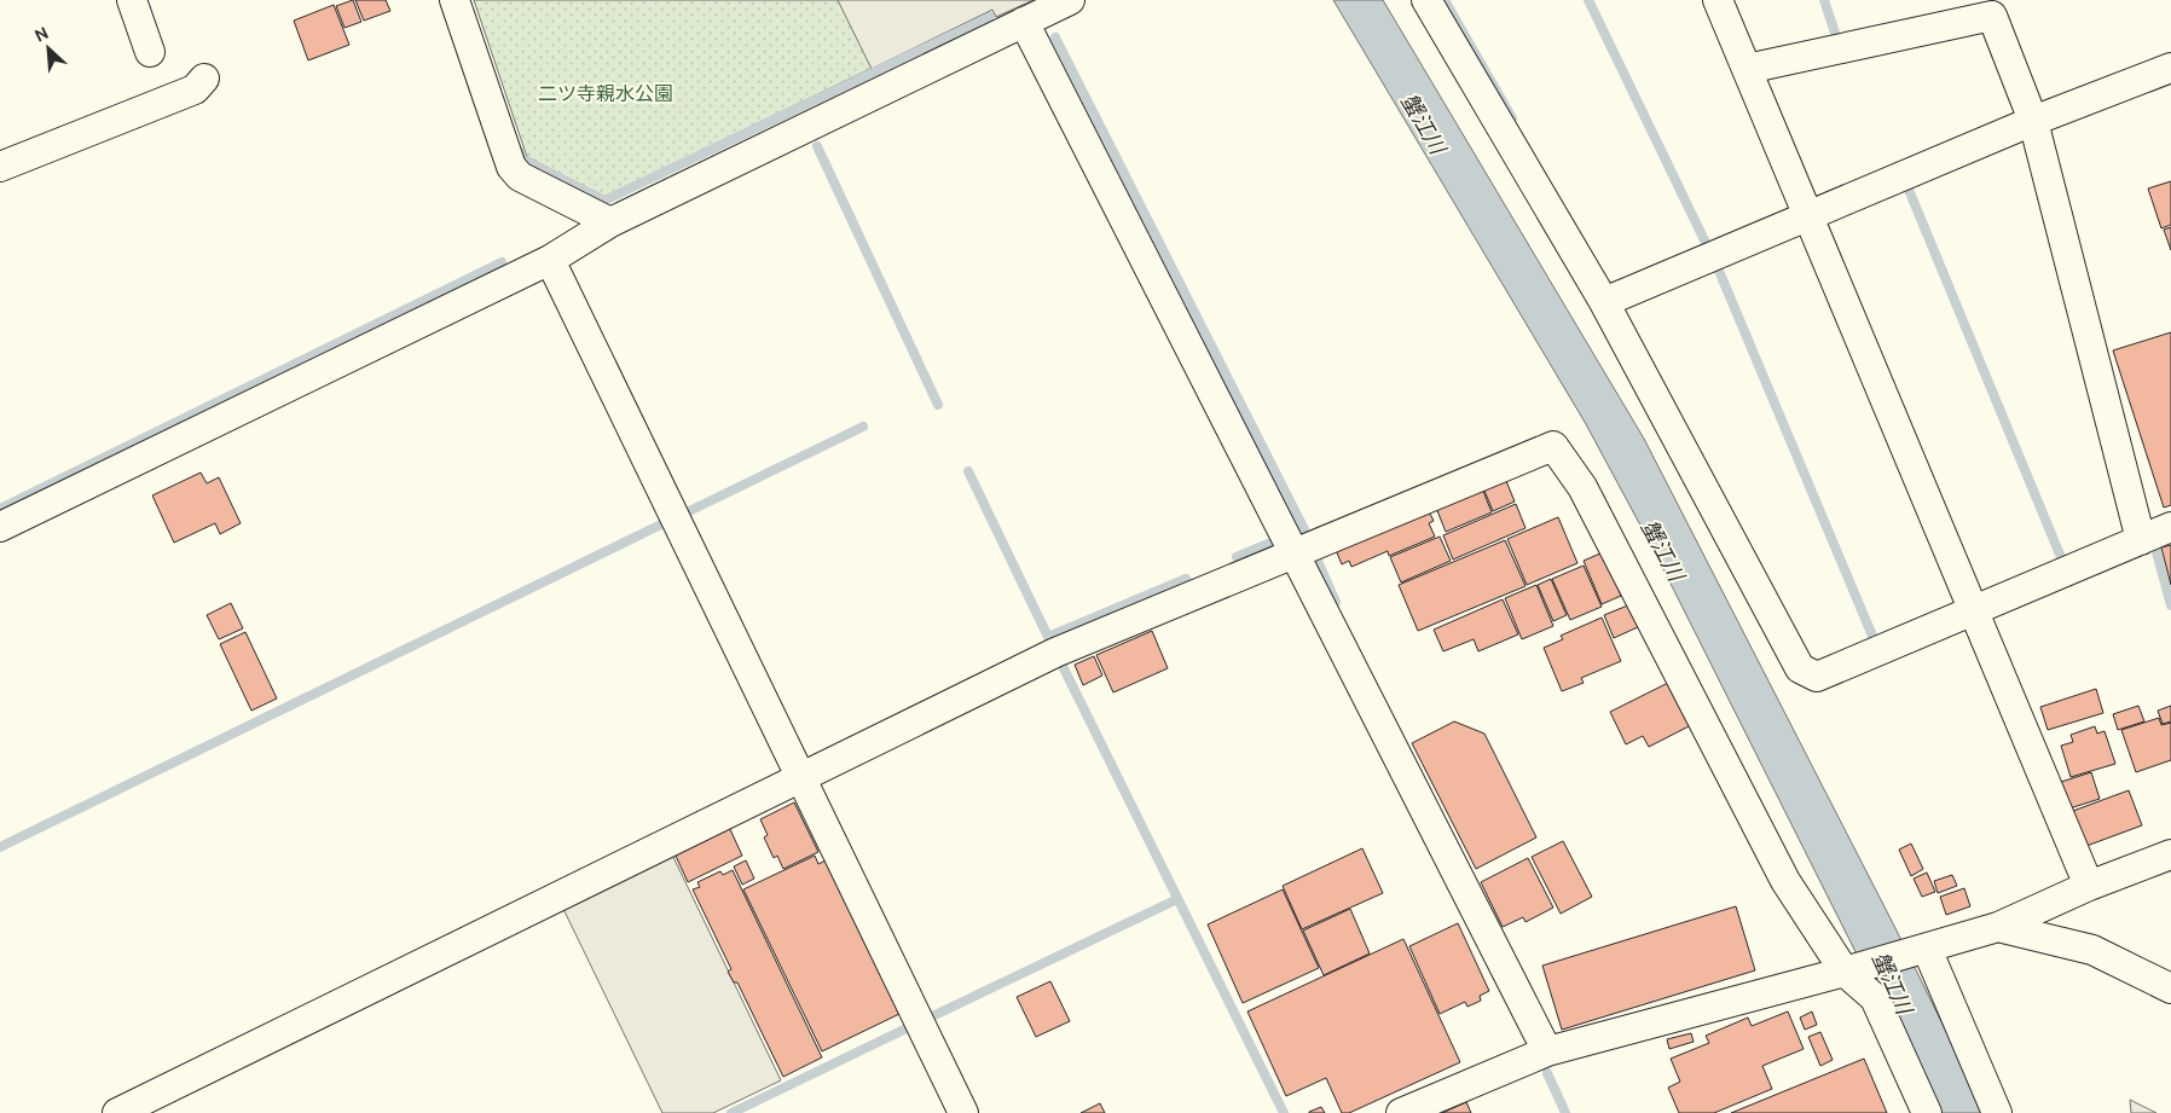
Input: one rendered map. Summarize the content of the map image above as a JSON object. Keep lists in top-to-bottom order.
{
  "water": ["蟹江川"],
  "parks": ["二ツ寺親水公園"],
  "north": "top left"
}
